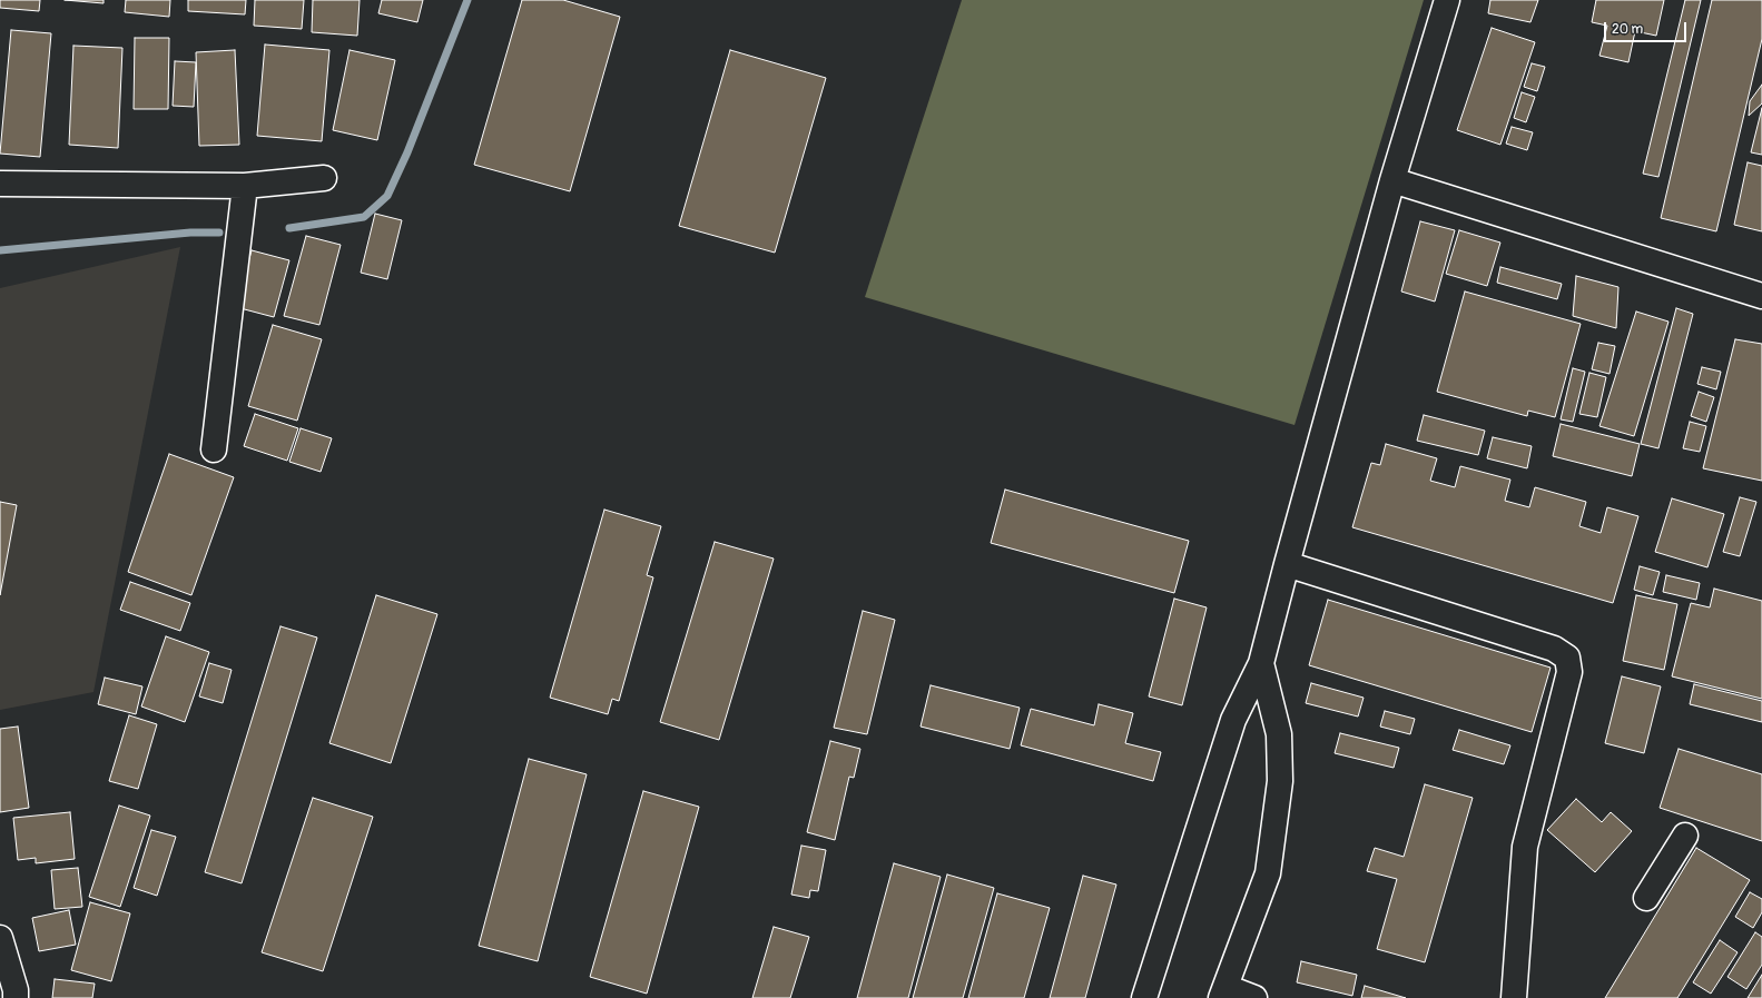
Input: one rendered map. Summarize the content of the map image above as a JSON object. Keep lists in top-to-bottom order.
{
  "scale_bar": "20 m"
}
